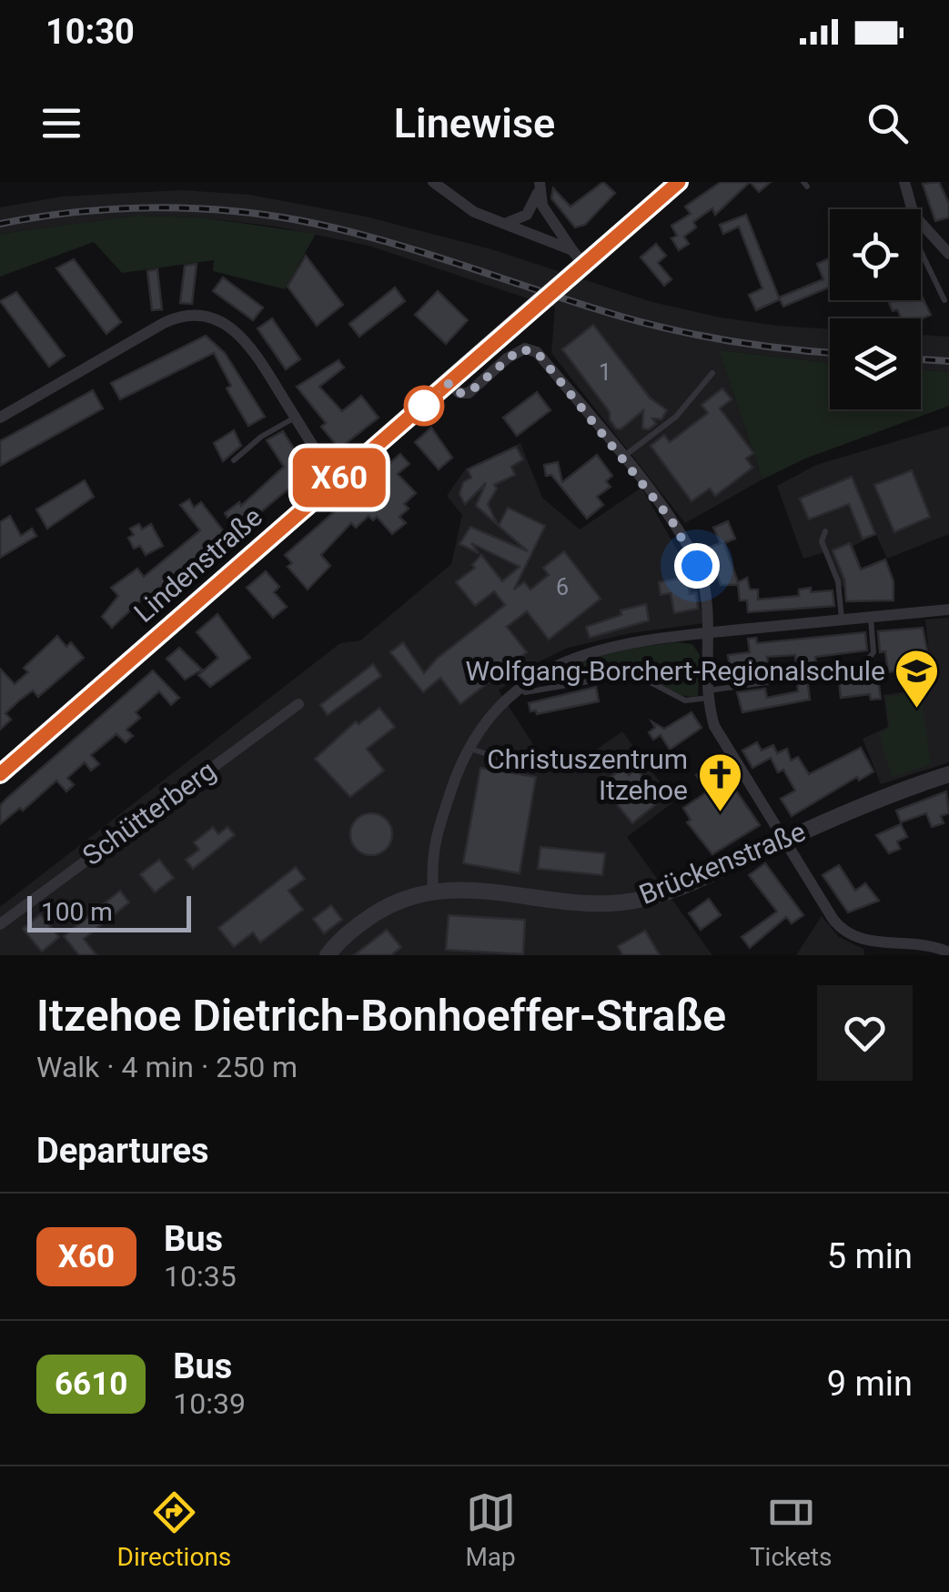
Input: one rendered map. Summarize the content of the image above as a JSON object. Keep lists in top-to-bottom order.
{
  "streets": {
    "main road": ["Lindenstraße"],
    "street": ["Schütterberg", "Brückenstraße"]
  },
  "places": {
    "school or university": ["Wolfgang-Borchert-Regionalschule"],
    "church": ["Christuszentrum Itzehoe"]
  },
  "lines": ["bus line X60"],
  "house_numbers": ["1", "6"],
  "scale_bar": "100 m",
  "page": {
    "status": "10:30",
    "header": "Linewise",
    "on_map": "X60",
    "scale": "100 m",
    "heading": [
      ["Itzehoe Dietrich-Bonhoeffer-Straße", "Walk · 4 min · 250 m"],
      "Departures"
    ],
    "list": [
      {
        "mark": "X60",
        "name": "Bus",
        "note": "10:35",
        "value": "5 min"
      },
      {
        "mark": "6610",
        "name": "Bus",
        "note": "10:39",
        "value": "9 min"
      }
    ],
    "tabs": ["Directions", "Map", "Tickets"]
  }
}
